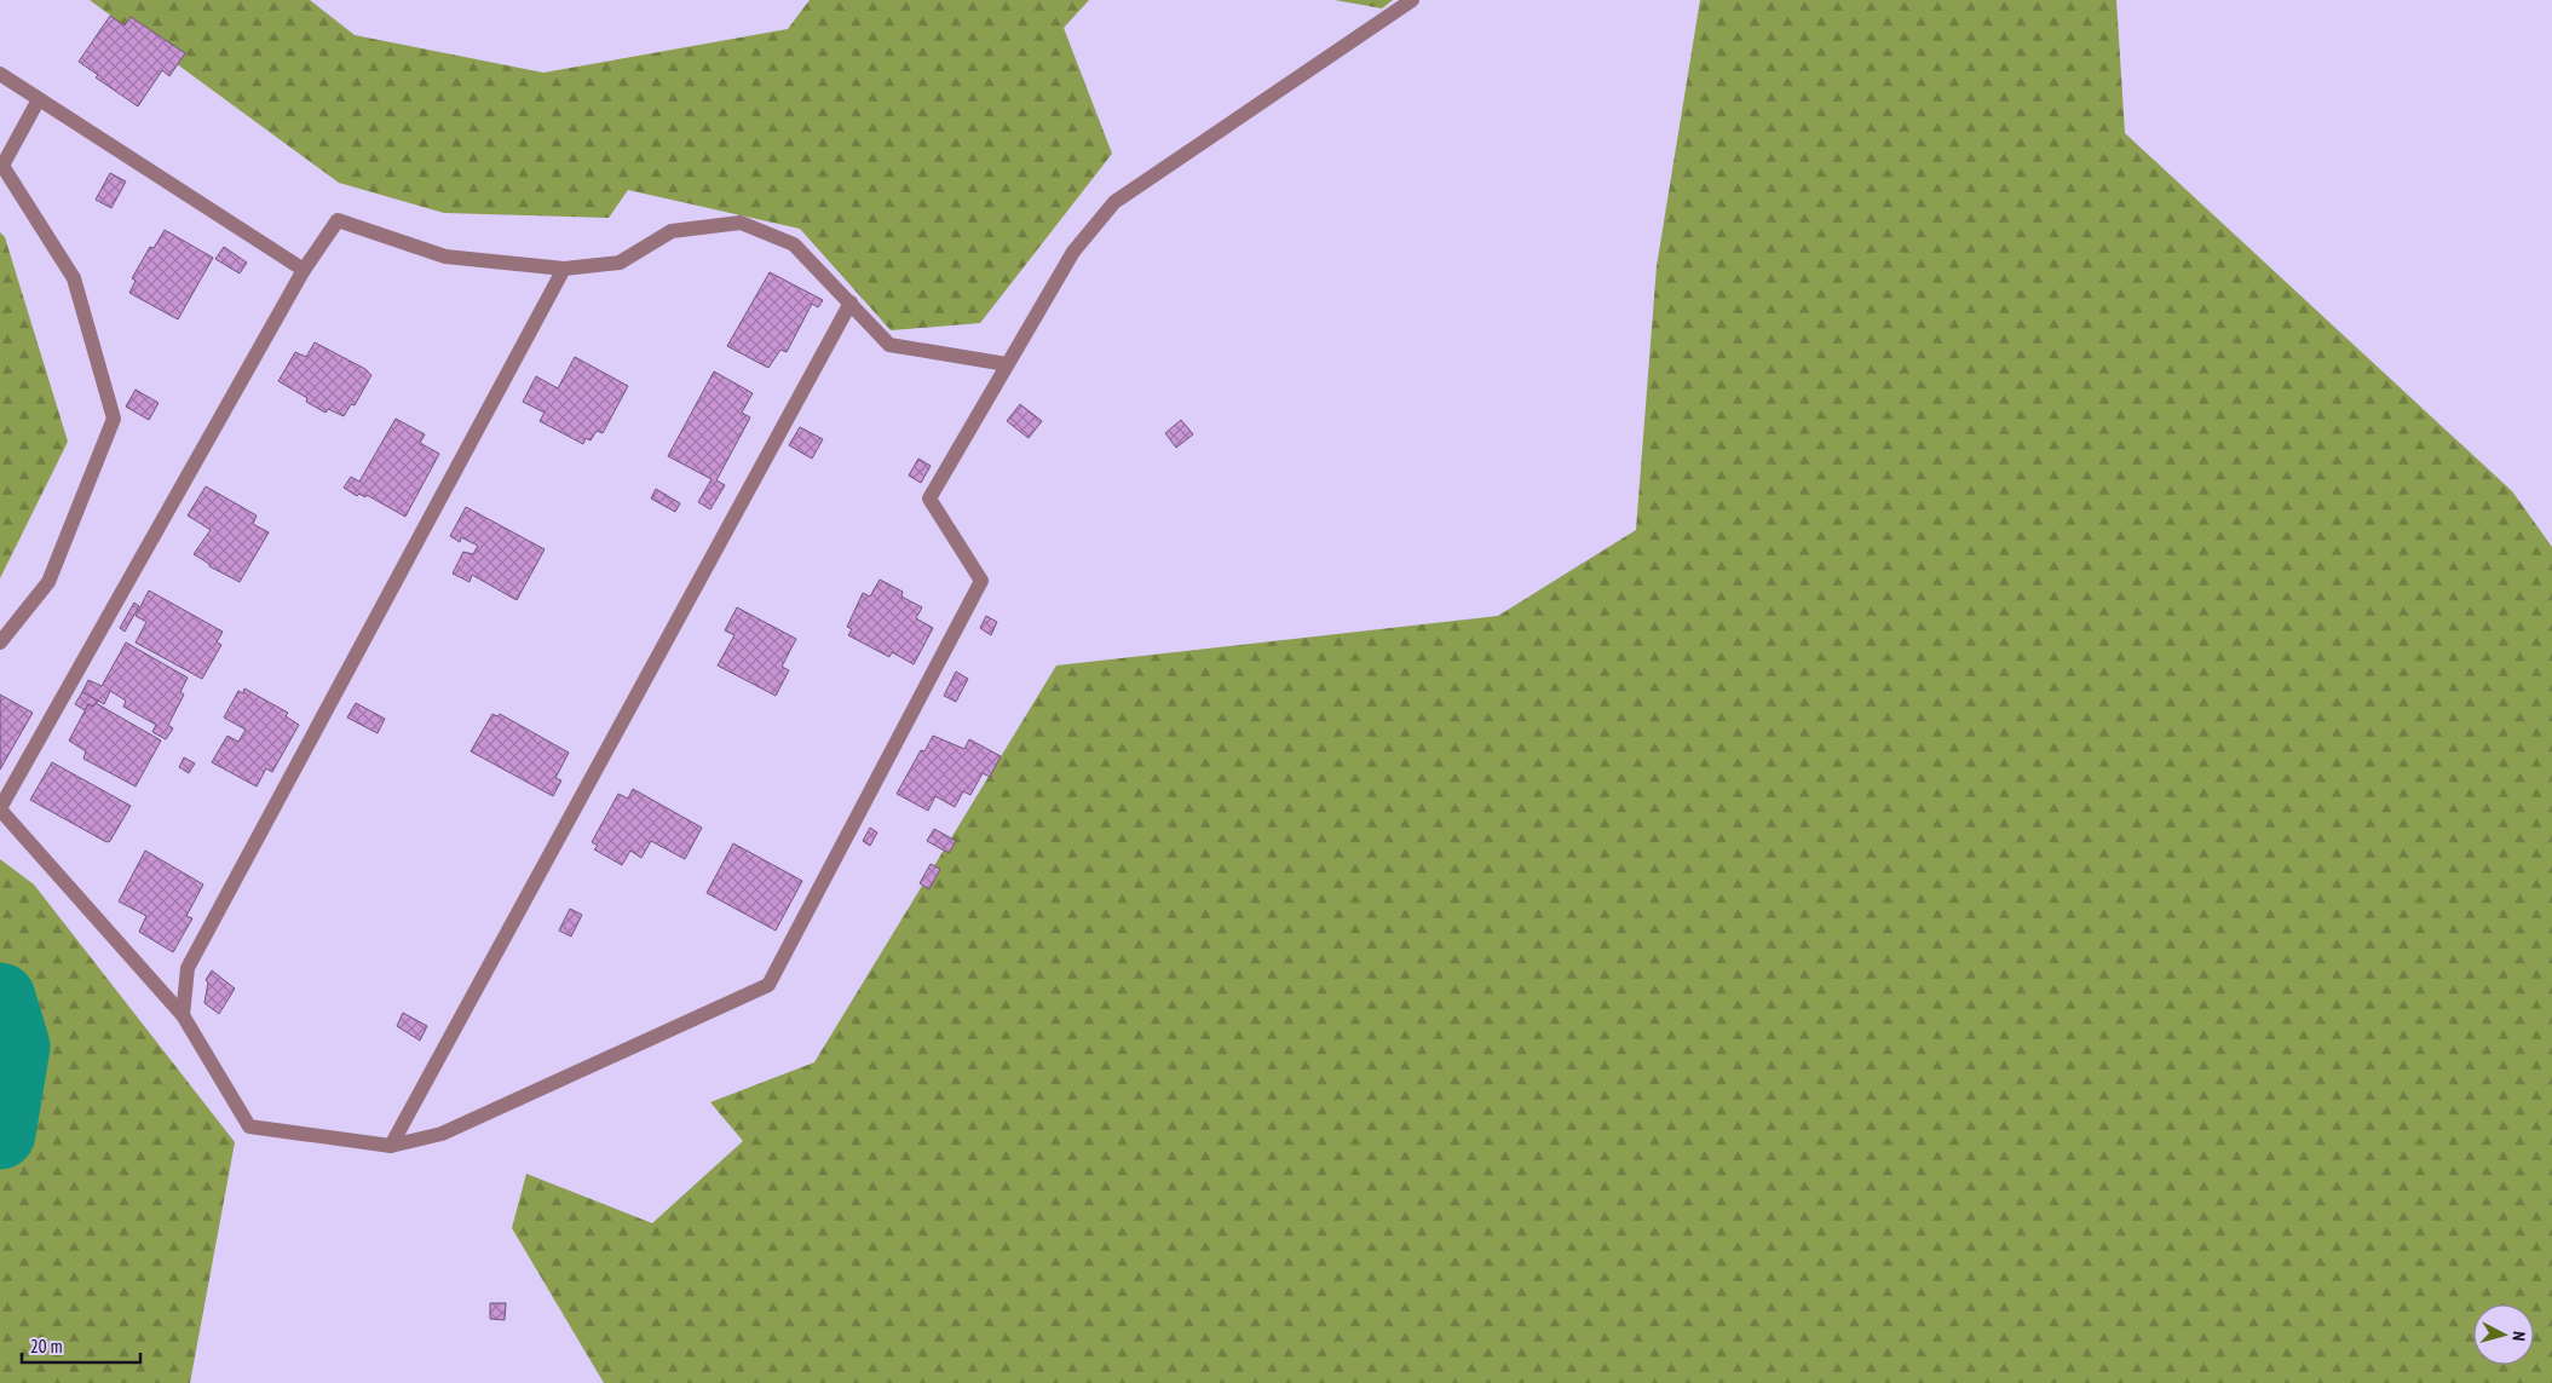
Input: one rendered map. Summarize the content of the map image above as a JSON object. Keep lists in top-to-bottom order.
{
  "scale_bar": "20 m",
  "north": "right"
}
